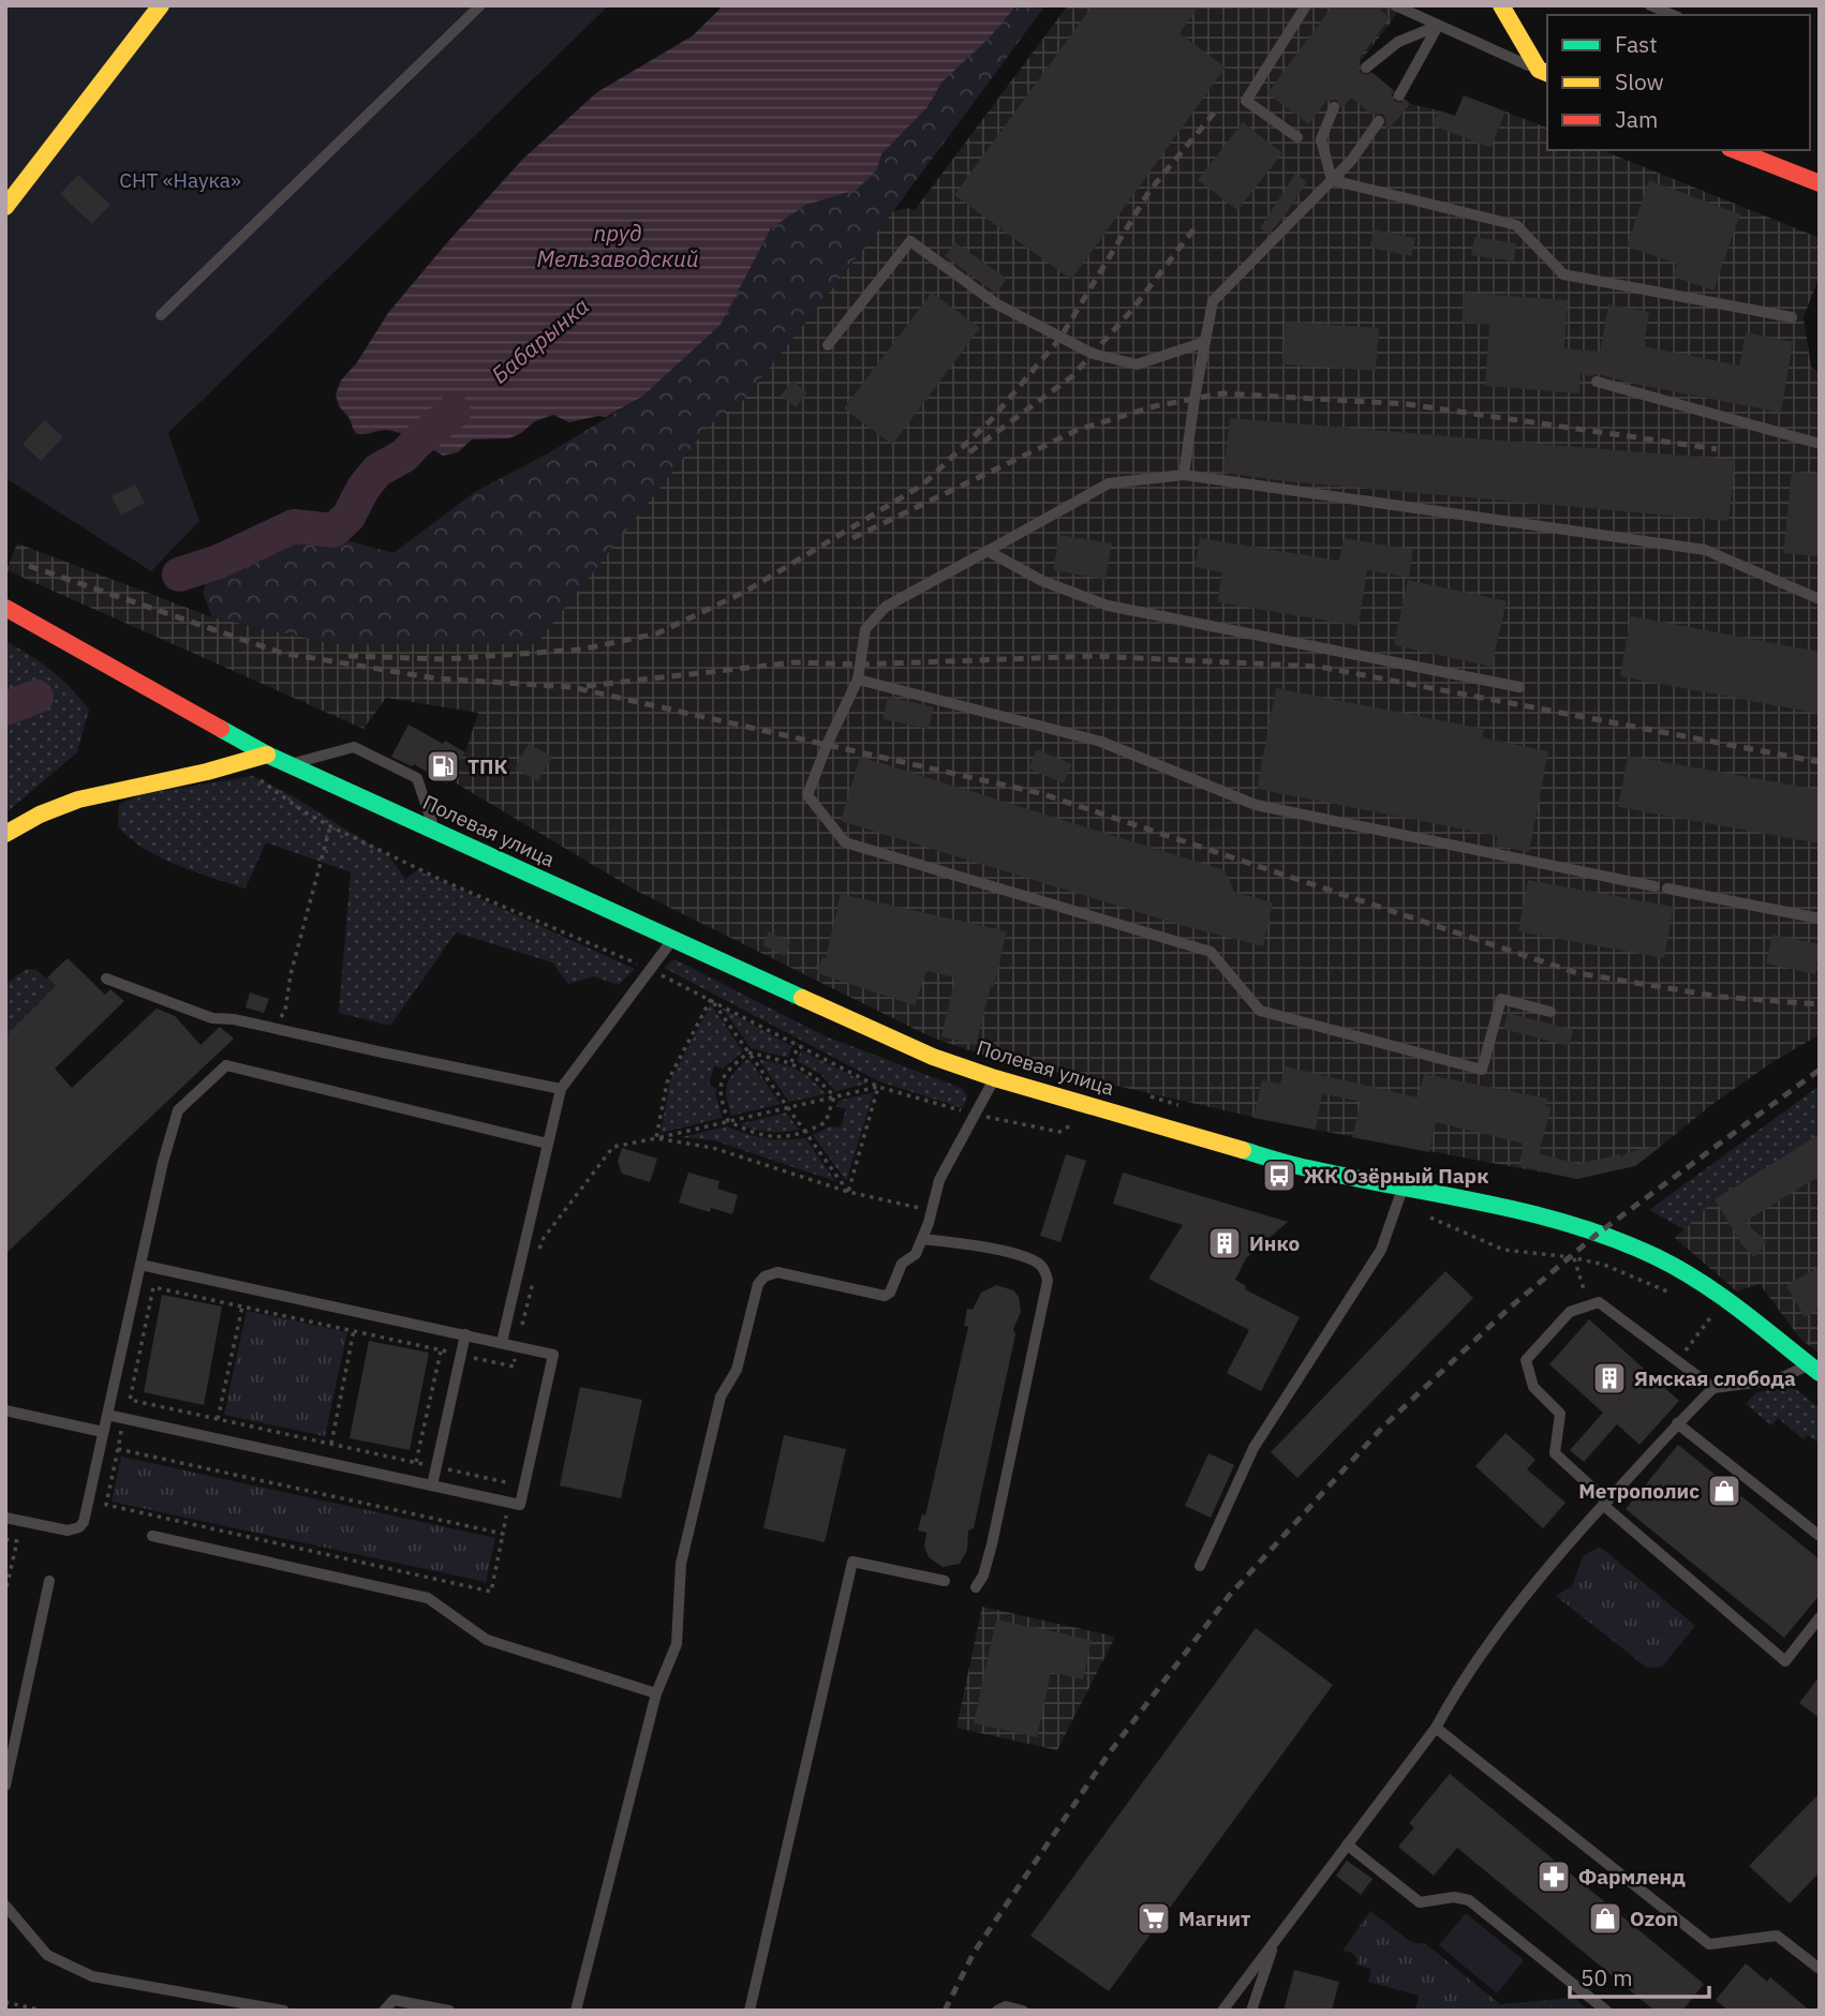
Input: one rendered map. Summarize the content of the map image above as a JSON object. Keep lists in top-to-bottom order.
{
  "streets": {
    "street": ["Полевая улица"]
  },
  "water": ["пруд Мельзаводский", "Бабарынка"],
  "parks": ["СНТ «Наука»"],
  "places": {
    "fuel station": ["ТПК"],
    "bus stop": ["ЖК Озёрный Парк"],
    "building": ["Инко", "Ямская слобода"],
    "shop": ["Метрополис", "Ozon"],
    "pharmacy": ["Фармленд"],
    "supermarket": ["Магнит"]
  },
  "legend": ["Fast", "Slow", "Jam"],
  "scale_bar": "50 m"
}
